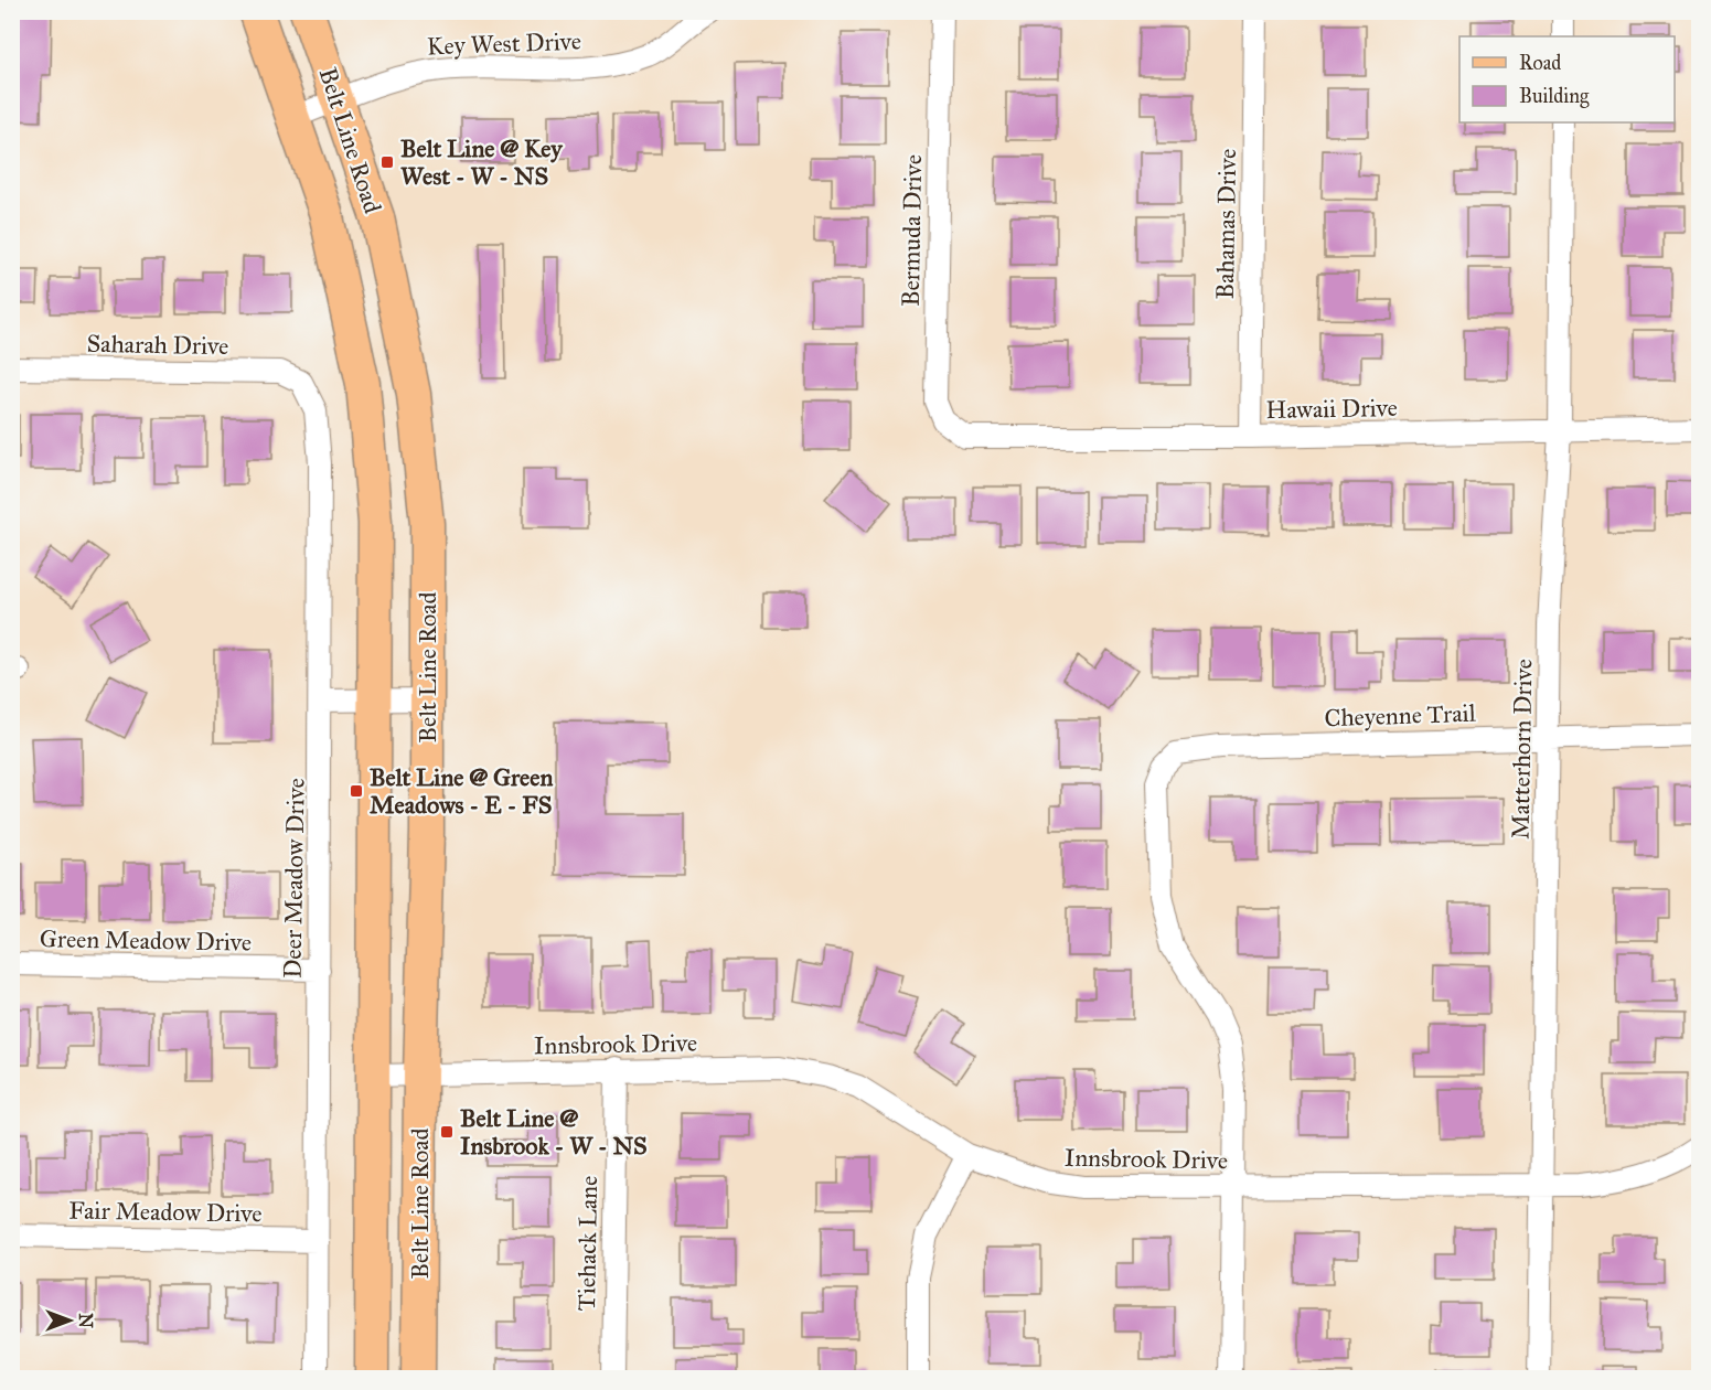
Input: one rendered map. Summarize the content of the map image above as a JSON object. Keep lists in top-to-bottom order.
{
  "streets": {
    "main road": ["Belt Line Road"],
    "street": [
      "Key West Drive",
      "Bahamas Drive",
      "Bermuda Drive",
      "Saharah Drive",
      "Hawaii Drive",
      "Cheyenne Trail",
      "Matterhorn Drive",
      "Deer Meadow Drive",
      "Green Meadow Drive",
      "Innsbrook Drive",
      "Fair Meadow Drive",
      "Tiehack Lane"
    ]
  },
  "crossings": [
    ["Key West Drive", "Belt Line Road"],
    ["Belt Line Road", "Innsbrook Drive"],
    ["Bahamas Drive", "Hawaii Drive"],
    ["Bermuda Drive", "Hawaii Drive"],
    ["Saharah Drive", "Deer Meadow Drive"],
    ["Hawaii Drive", "Matterhorn Drive"],
    ["Cheyenne Trail", "Matterhorn Drive"],
    ["Cheyenne Trail", "Innsbrook Drive"],
    ["Matterhorn Drive", "Innsbrook Drive"],
    ["Deer Meadow Drive", "Green Meadow Drive"],
    ["Deer Meadow Drive", "Fair Meadow Drive"],
    ["Innsbrook Drive", "Tiehack Lane"]
  ],
  "places": {
    "transit": ["Belt Line @ Key West - W - NS", "Belt Line @ Green Meadows - E - FS", "Belt Line @ Insbrook - W - NS"]
  },
  "legend": ["Road", "Building"],
  "north": "right"
}
